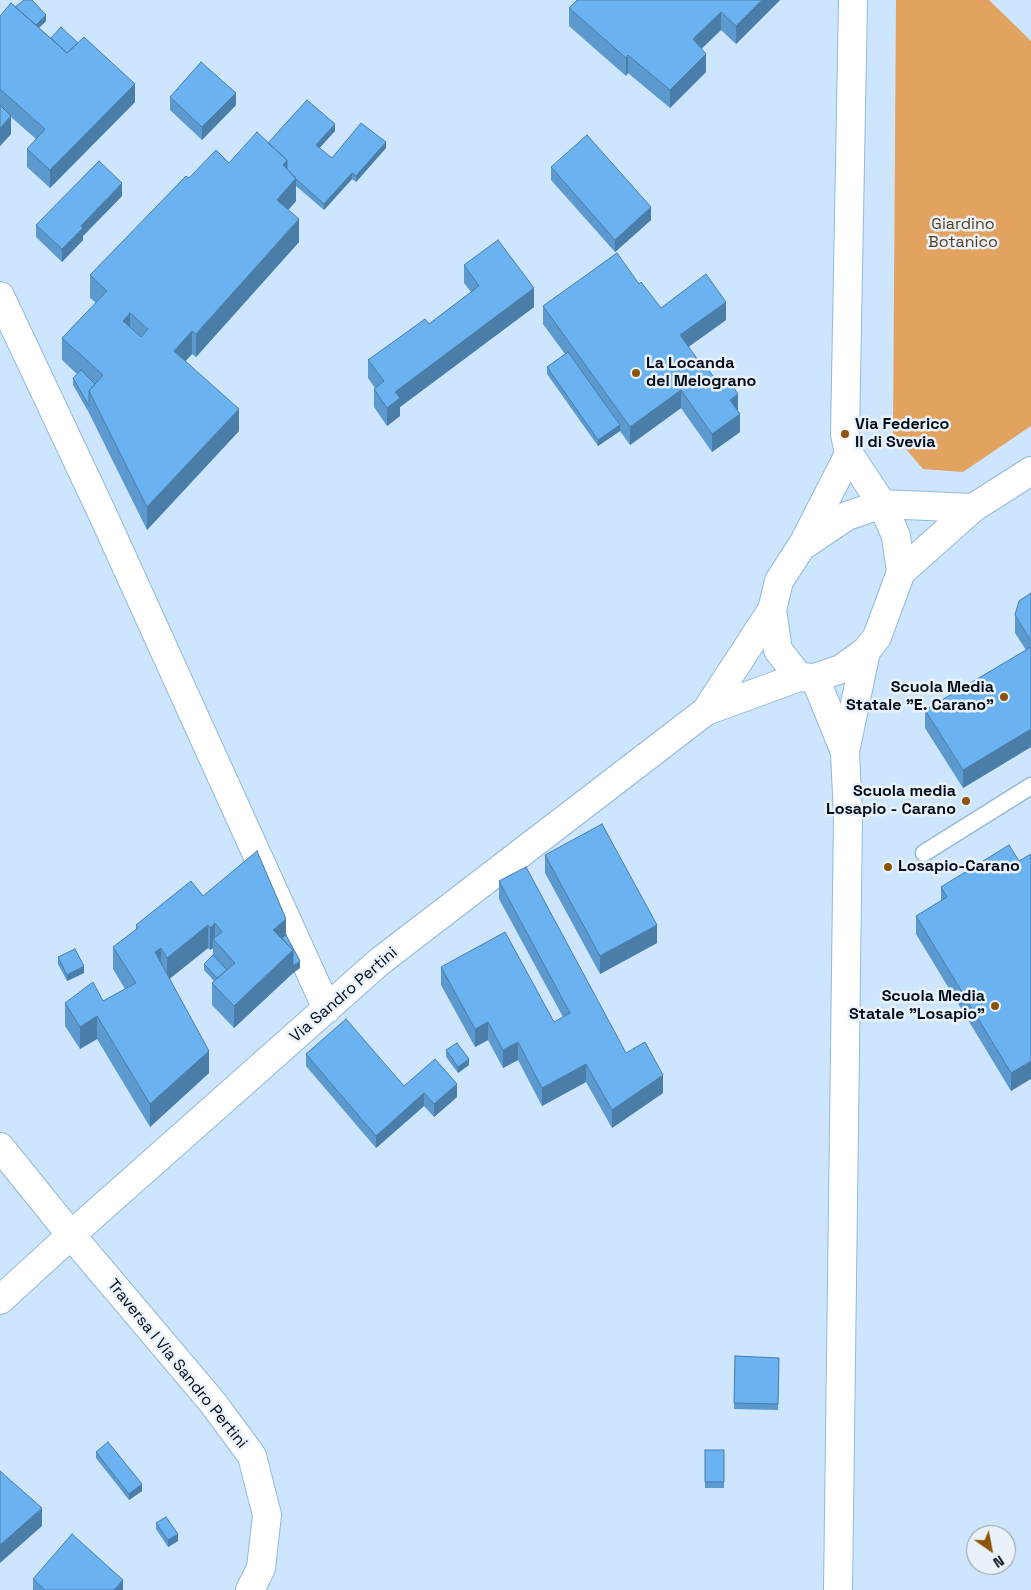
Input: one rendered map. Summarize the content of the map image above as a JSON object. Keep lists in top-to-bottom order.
{
  "streets": {
    "street": ["Via Sandro Pertini", "Traversa I Via Sandro Pertini"]
  },
  "crossings": [
    ["Via Sandro Pertini", "Traversa I Via Sandro Pertini"]
  ],
  "parks": ["Giardino Botanico"],
  "places": [
    "La Locanda del Melograno",
    "Via Federico II di Svevia",
    "Scuola Media Statale \"E. Carano\"",
    "Scuola media Losapio - Carano",
    "Losapio-Carano",
    "Scuola Media Statale \"Losapio\""
  ],
  "north": "bottom right"
}
